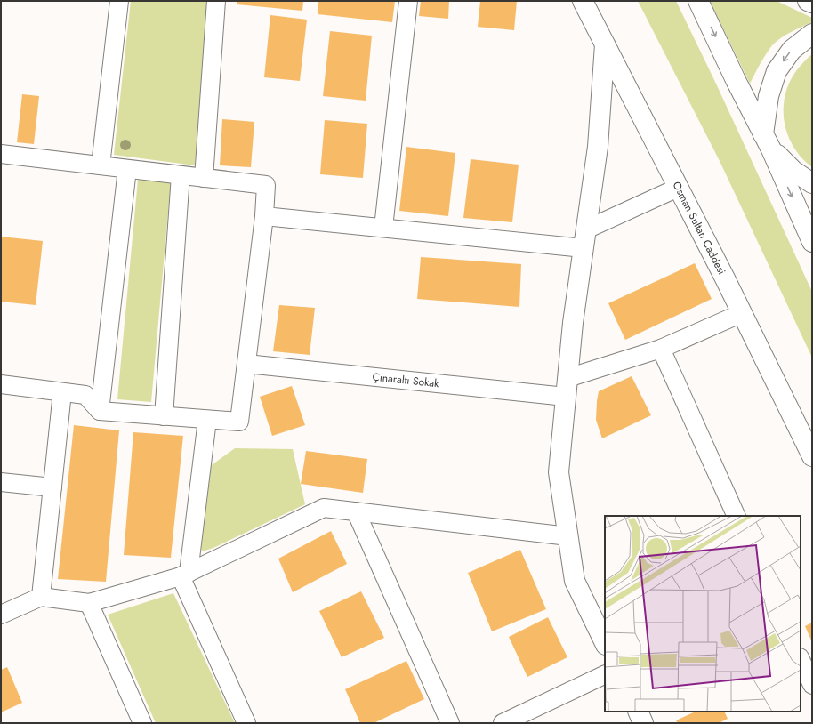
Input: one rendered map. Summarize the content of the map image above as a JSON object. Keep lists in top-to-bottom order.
{
  "streets": {
    "street": ["Osman Sultan Caddesi", "Çınaraltı Sokak"]
  }
}
